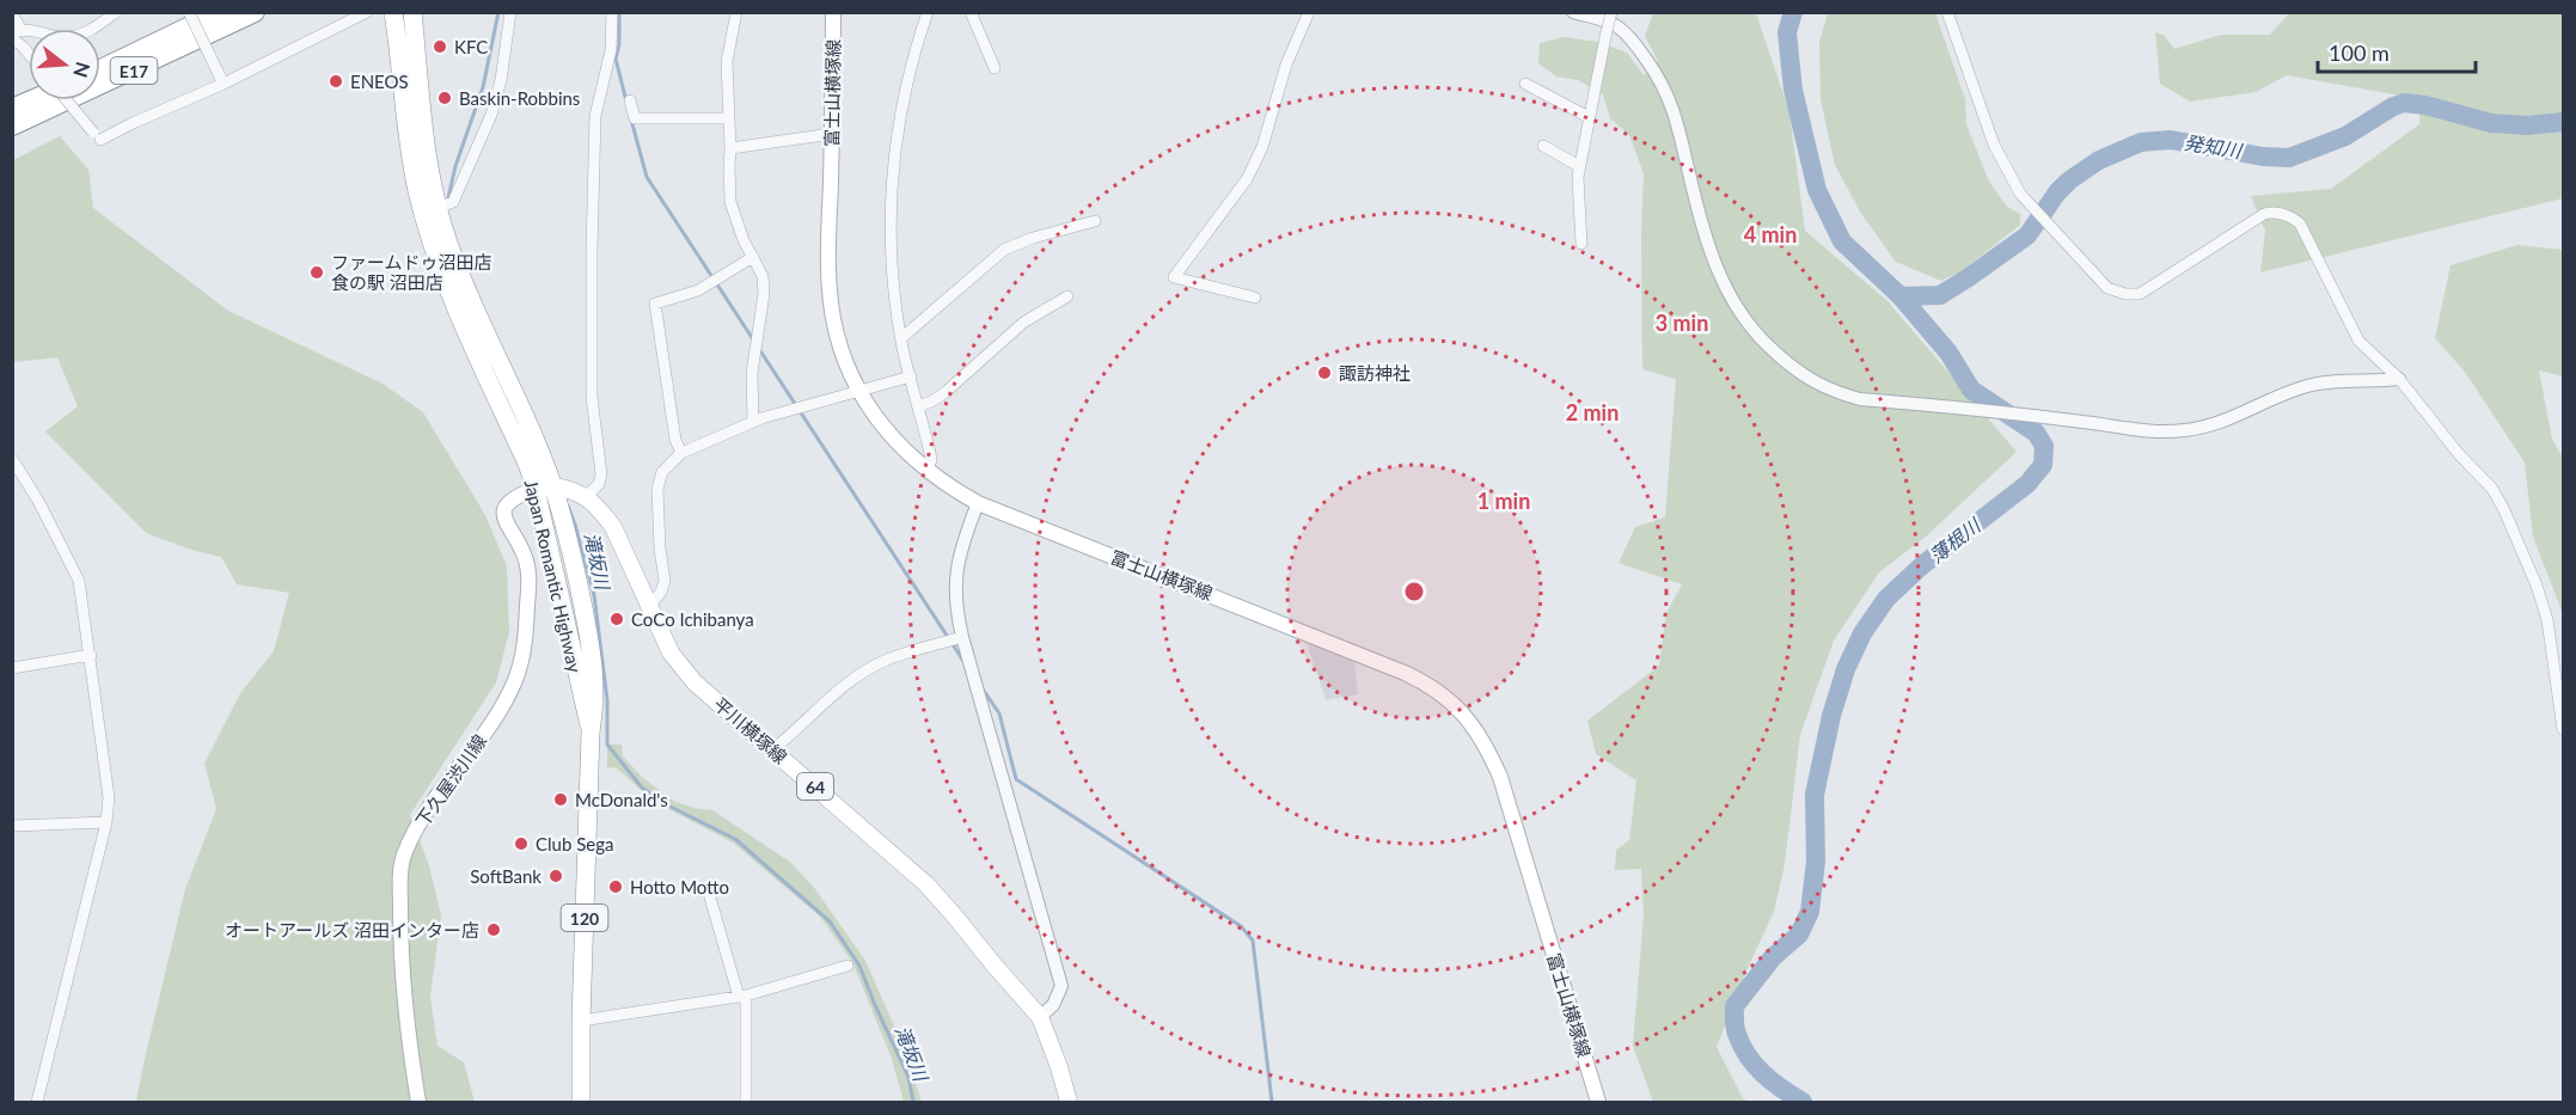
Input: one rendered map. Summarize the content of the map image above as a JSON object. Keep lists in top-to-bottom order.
{
  "streets": {
    "highway": ["E17", "Japan Romantic Highway", "120"],
    "main road": [
      "富士山横塚線",
      "平川横塚線",
      "下久屋渋川線",
      "64"
    ]
  },
  "crossings": [
    ["Japan Romantic Highway", "平川横塚線"],
    ["Japan Romantic Highway", "下久屋渋川線"],
    ["平川横塚線", "下久屋渋川線"]
  ],
  "water": ["発知川", "薄根川", "滝坂川"],
  "places": [
    "KFC",
    "ENEOS",
    "Baskin-Robbins",
    "ファームドゥ沼田店 食の駅 沼田店",
    "諏訪神社",
    "CoCo Ichibanya",
    "McDonald's",
    "Club Sega",
    "SoftBank",
    "Hotto Motto",
    "オートアールズ 沼田インター店"
  ],
  "scale_bar": "100 m",
  "north": "right",
  "rings": [
    "4 min",
    "3 min",
    "2 min",
    "1 min"
  ]
}
